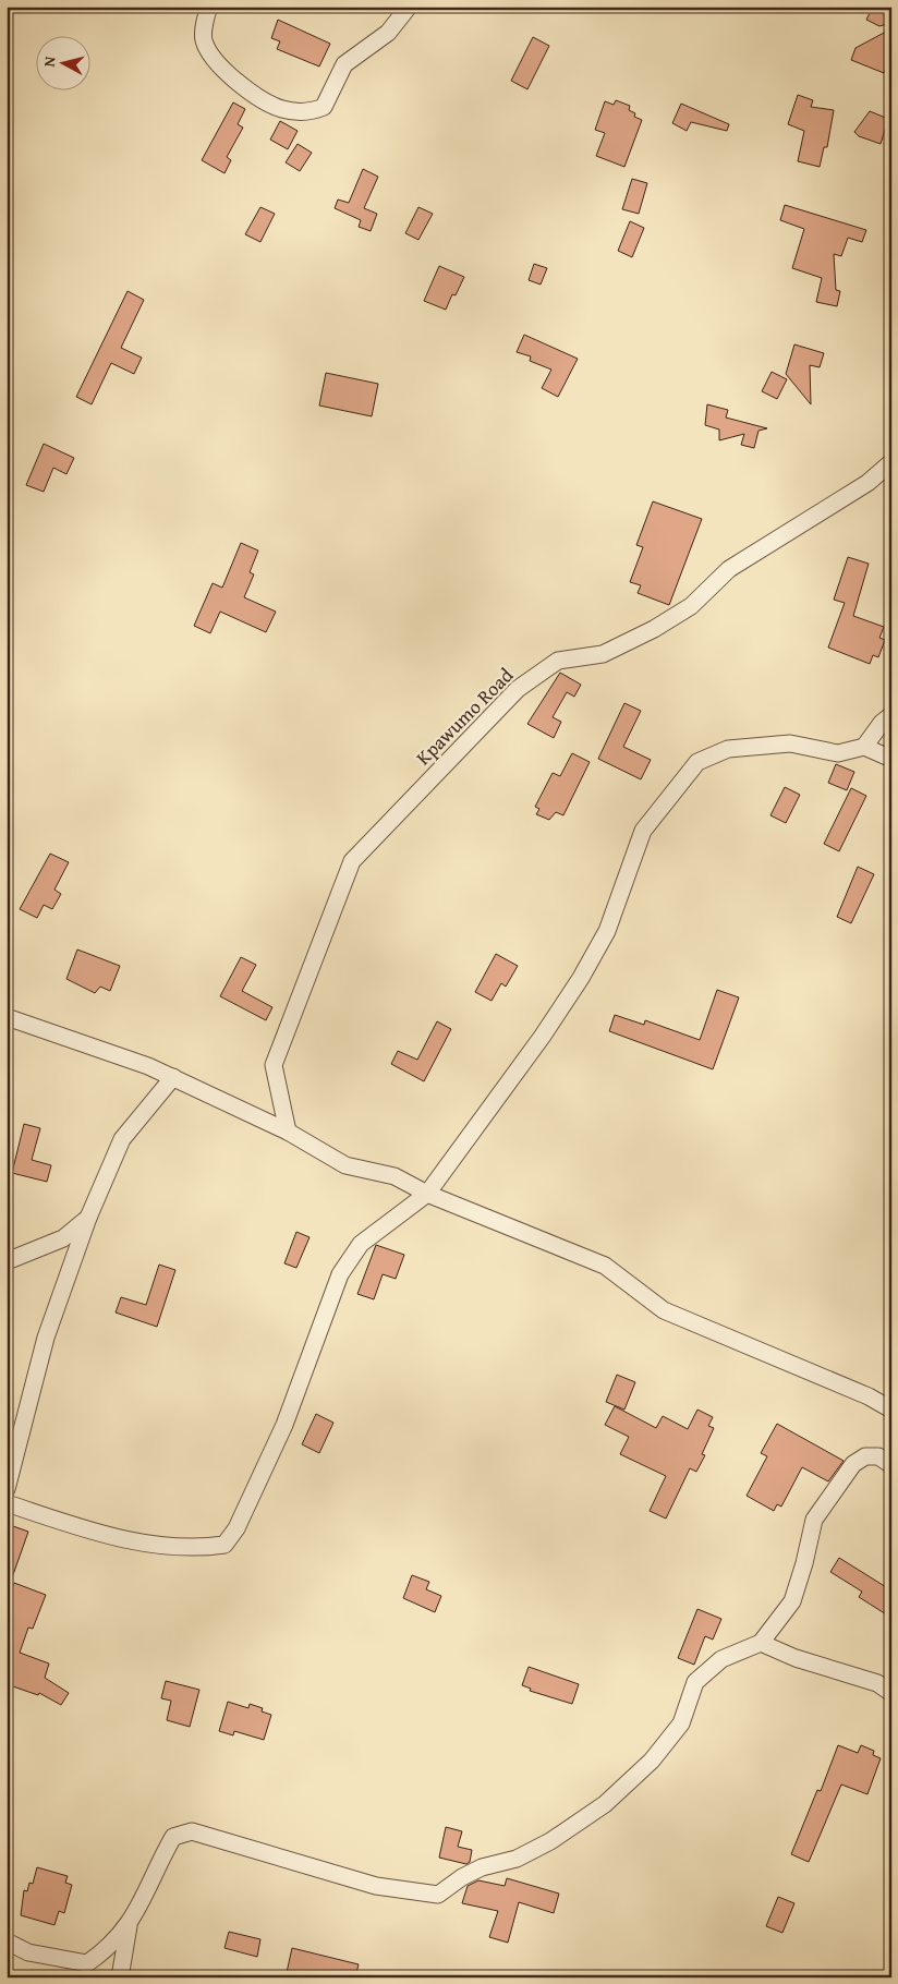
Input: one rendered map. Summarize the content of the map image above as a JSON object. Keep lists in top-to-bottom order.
{
  "streets": {
    "street": ["Kpawumo Road"]
  },
  "north": "left"
}
